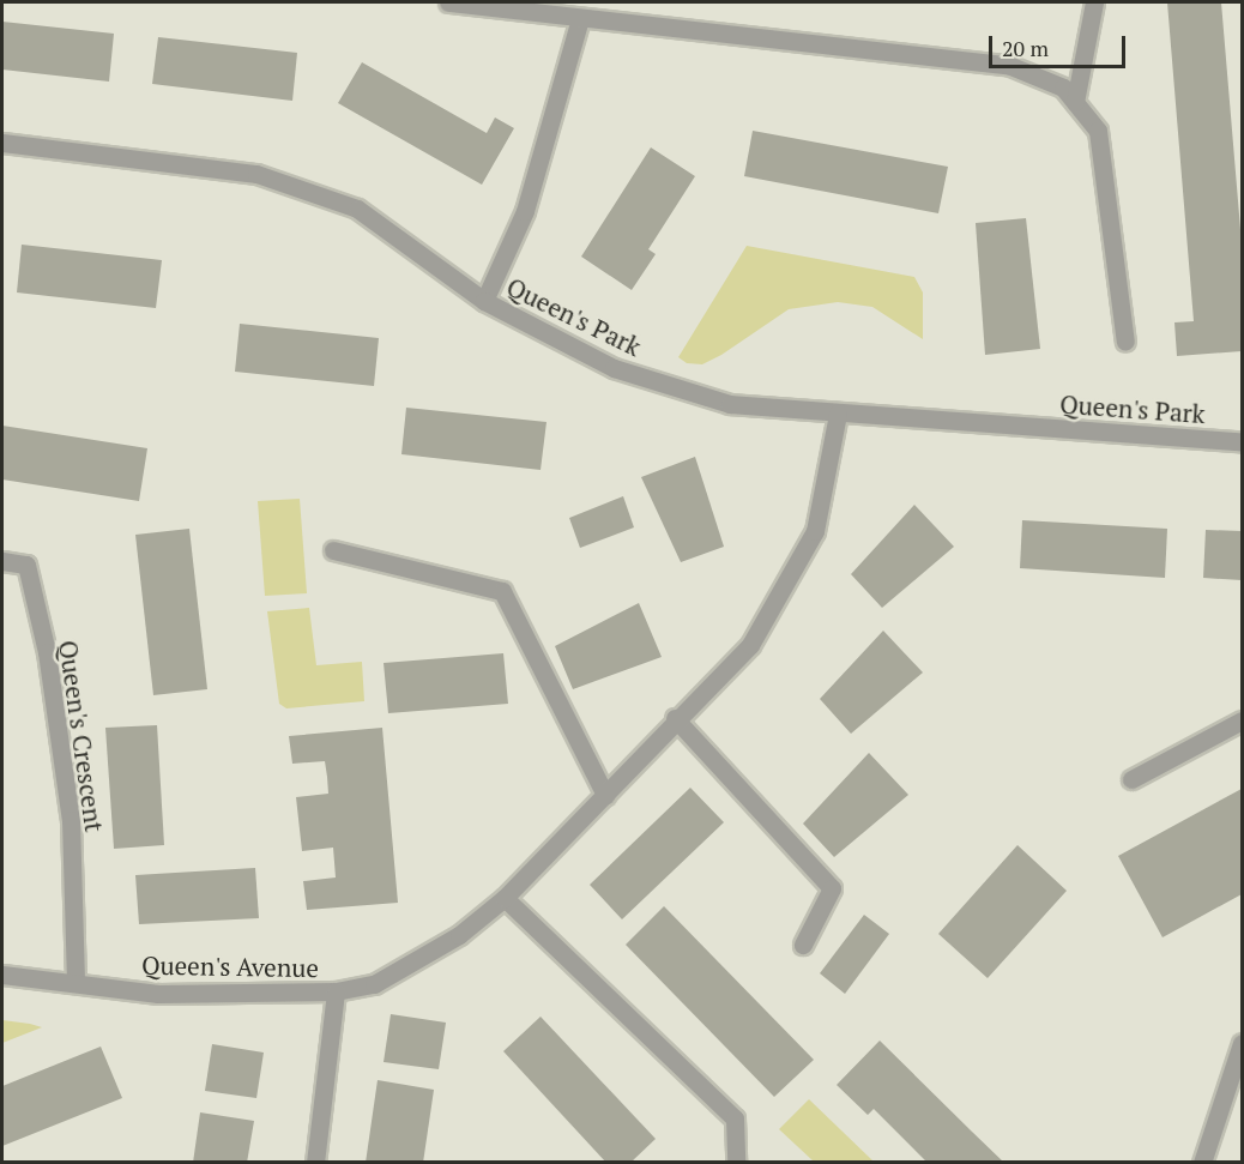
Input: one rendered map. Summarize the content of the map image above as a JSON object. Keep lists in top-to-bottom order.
{
  "streets": {
    "street": ["Queen's Park", "Queen's Crescent", "Queen's Avenue"]
  },
  "crossings": [
    ["Queen's Park", "Queen's Avenue"],
    ["Queen's Crescent", "Queen's Avenue"]
  ],
  "scale_bar": "20 m"
}
